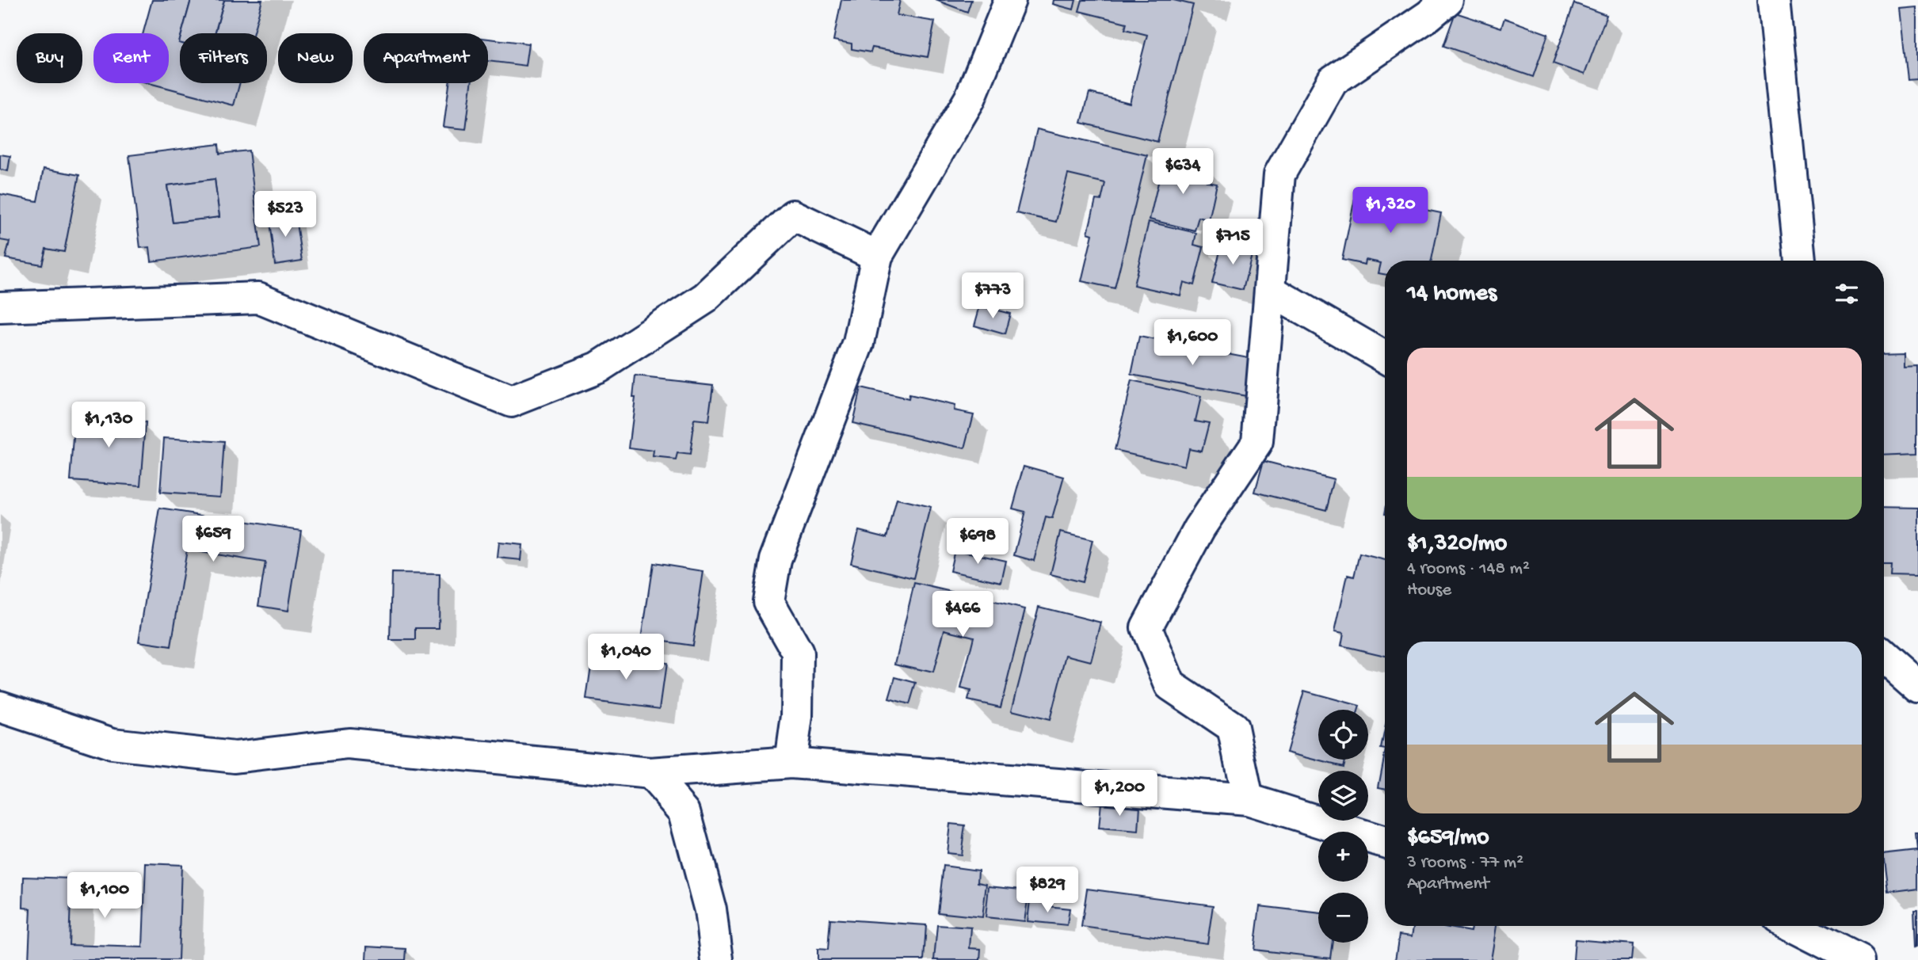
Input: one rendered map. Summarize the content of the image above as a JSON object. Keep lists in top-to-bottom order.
{
  "page": {
    "chip": [
      "Buy",
      "Rent",
      "Filters",
      "New",
      "Apartment"
    ],
    "price": [
      "$634",
      "$1,320",
      "$523",
      "$715",
      "$773",
      "$1,600",
      "$1,130",
      "$659",
      "$698",
      "$466",
      "$1,040",
      "$1,200",
      "$829",
      "$1,100"
    ],
    "heading": "14 homes",
    "list": [
      {
        "name": "$1,320/mo",
        "note": "4 rooms · 148 m² · House"
      },
      {
        "name": "$659/mo",
        "note": "3 rooms · 77 m² · Apartment"
      }
    ],
    "map_buttons": ["+", "−"]
  }
}
